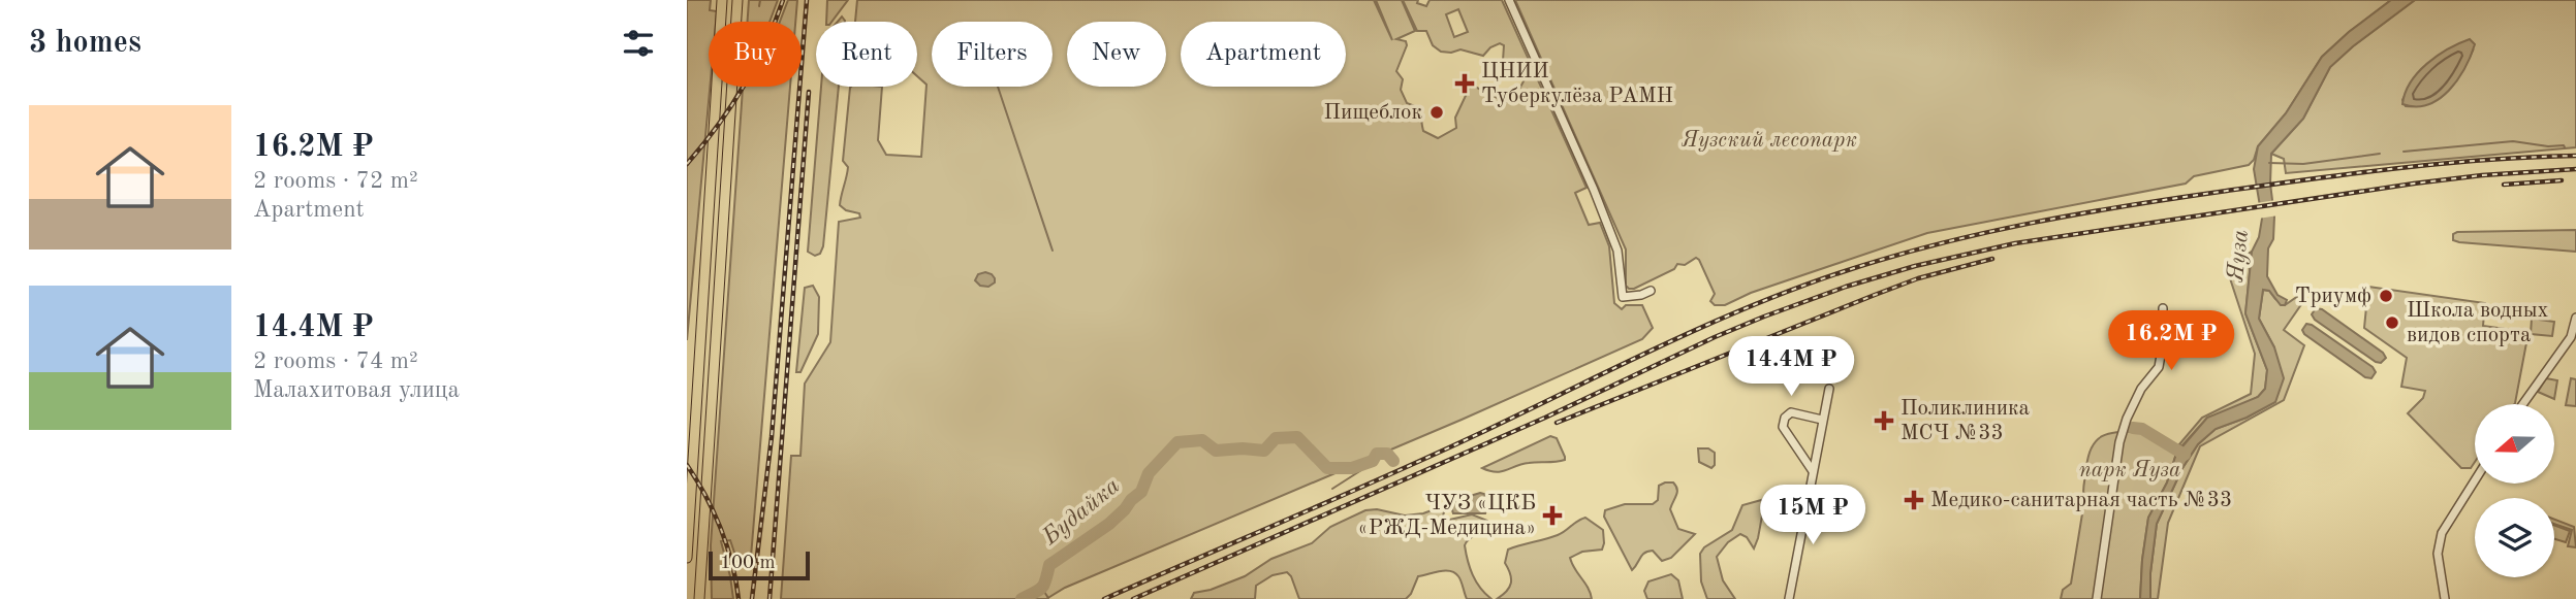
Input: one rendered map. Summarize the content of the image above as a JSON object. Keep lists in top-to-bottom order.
{
  "water": ["Яуза", "Будайка"],
  "parks": ["Яузский лесопарк", "парк Яуза"],
  "places": {
    "health": [
      "ЦНИИ Туберкулёза РАМН",
      "Поликлиника МСЧ №33",
      "Медико-санитарная часть №33",
      "ЧУЗ «ЦКБ «РЖД-Медицина»"
    ],
    "other": ["Пищеблок", "Триумф", "Школа водных видов спорта"]
  },
  "scale_bar": "100 m",
  "north": "left",
  "page": {
    "heading": "3 homes",
    "chip": [
      "Buy",
      "Rent",
      "Filters",
      "New",
      "Apartment"
    ],
    "list": [
      {
        "name": "16.2M ₽",
        "note": "2 rooms · 72 m² · Apartment"
      },
      {
        "name": "14.4M ₽",
        "note": "2 rooms · 74 m² · Малахитовая улица"
      }
    ],
    "price": ["16.2M ₽", "14.4M ₽", "15M ₽"],
    "scale": "100 m"
  }
}
